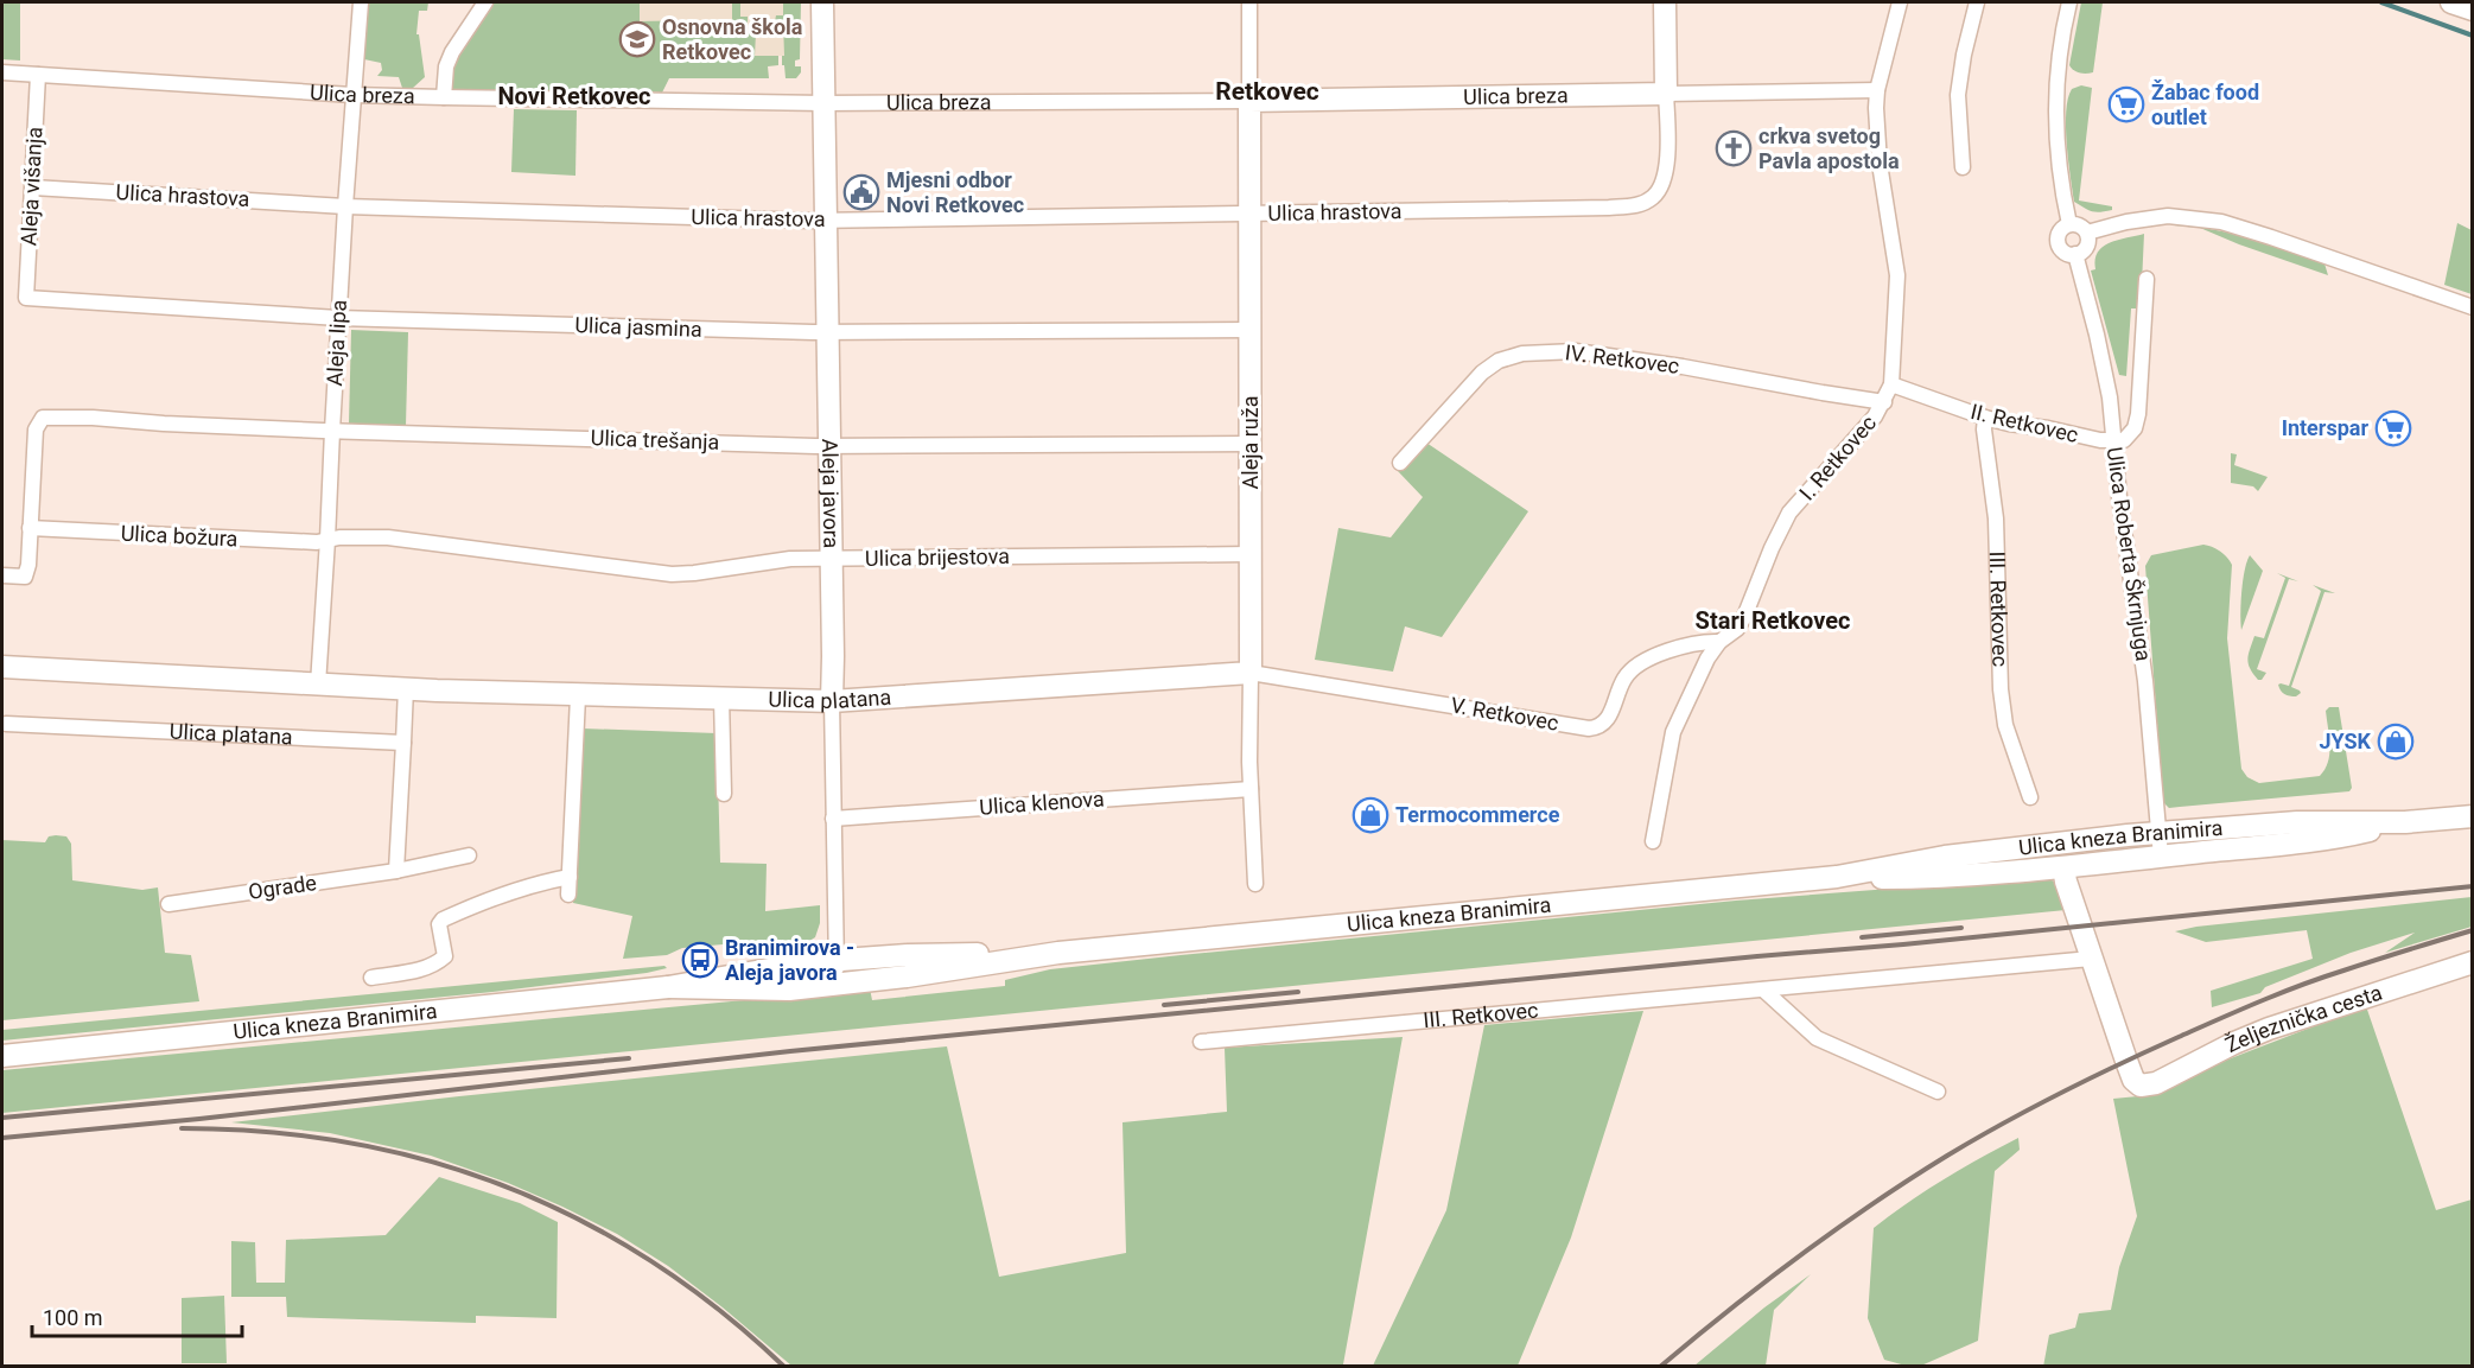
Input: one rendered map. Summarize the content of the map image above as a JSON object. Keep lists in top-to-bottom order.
{
  "streets": {
    "street": [
      "Ulica breza",
      "Aleja višanja",
      "Ulica hrastova",
      "Ulica jasmina",
      "Aleja lipa",
      "IV. Retkovec",
      "II. Retkovec",
      "Ulica trešanja",
      "Aleja ruža",
      "I. Retkovec",
      "Aleja javora",
      "Ulica božura",
      "Ulica Roberta Škrnjuga",
      "Ulica brijestova",
      "III. Retkovec",
      "Ulica platana",
      "V. Retkovec",
      "Ulica klenova",
      "Ulica kneza Branimira",
      "Ograde",
      "Željeznička cesta"
    ]
  },
  "crossings": [
    ["Ulica breza", "Aleja višanja"],
    ["Ulica breza", "Ulica hrastova"],
    ["Ulica breza", "Aleja lipa"],
    ["Ulica breza", "Aleja ruža"],
    ["Ulica breza", "I. Retkovec"],
    ["Ulica breza", "Aleja javora"],
    ["Aleja višanja", "Ulica hrastova"],
    ["Aleja višanja", "Ulica jasmina"],
    ["Ulica hrastova", "Aleja lipa"],
    ["Ulica hrastova", "Aleja ruža"],
    ["Ulica hrastova", "Aleja javora"],
    ["Ulica jasmina", "Aleja lipa"],
    ["Ulica jasmina", "Aleja ruža"],
    ["Ulica jasmina", "Aleja javora"],
    ["Aleja lipa", "Ulica trešanja"],
    ["Aleja lipa", "Ulica božura"],
    ["Aleja lipa", "Ulica brijestova"],
    ["Aleja lipa", "Ulica platana"],
    ["IV. Retkovec", "I. Retkovec"],
    ["II. Retkovec", "I. Retkovec"],
    ["II. Retkovec", "Ulica Roberta Škrnjuga"],
    ["II. Retkovec", "III. Retkovec"],
    ["Ulica trešanja", "Aleja ruža"],
    ["Ulica trešanja", "Aleja javora"],
    ["Ulica trešanja", "Ulica božura"],
    ["Aleja ruža", "Ulica brijestova"],
    ["Aleja ruža", "Ulica platana"],
    ["Aleja ruža", "V. Retkovec"],
    ["Aleja ruža", "Ulica klenova"],
    ["I. Retkovec", "V. Retkovec"],
    ["Aleja javora", "Ulica brijestova"],
    ["Aleja javora", "Ulica platana"],
    ["Aleja javora", "Ulica klenova"],
    ["Aleja javora", "Ulica kneza Branimira"],
    ["Ulica božura", "Ulica brijestova"],
    ["Ulica Roberta Škrnjuga", "Ulica kneza Branimira"],
    ["III. Retkovec", "Željeznička cesta"],
    ["Ulica platana", "V. Retkovec"]
  ],
  "districts": ["Retkovec", "Novi Retkovec", "Stari Retkovec"],
  "places": {
    "school or university": ["Osnovna škola Retkovec"],
    "supermarket": ["Žabac food outlet", "Interspar"],
    "church": ["crkva svetog Pavla apostola"],
    "public building": ["Mjesni odbor Novi Retkovec"],
    "shop": ["JYSK", "Termocommerce"],
    "bus stop": ["Branimirova - Aleja javora"]
  },
  "scale_bar": "100 m"
}
